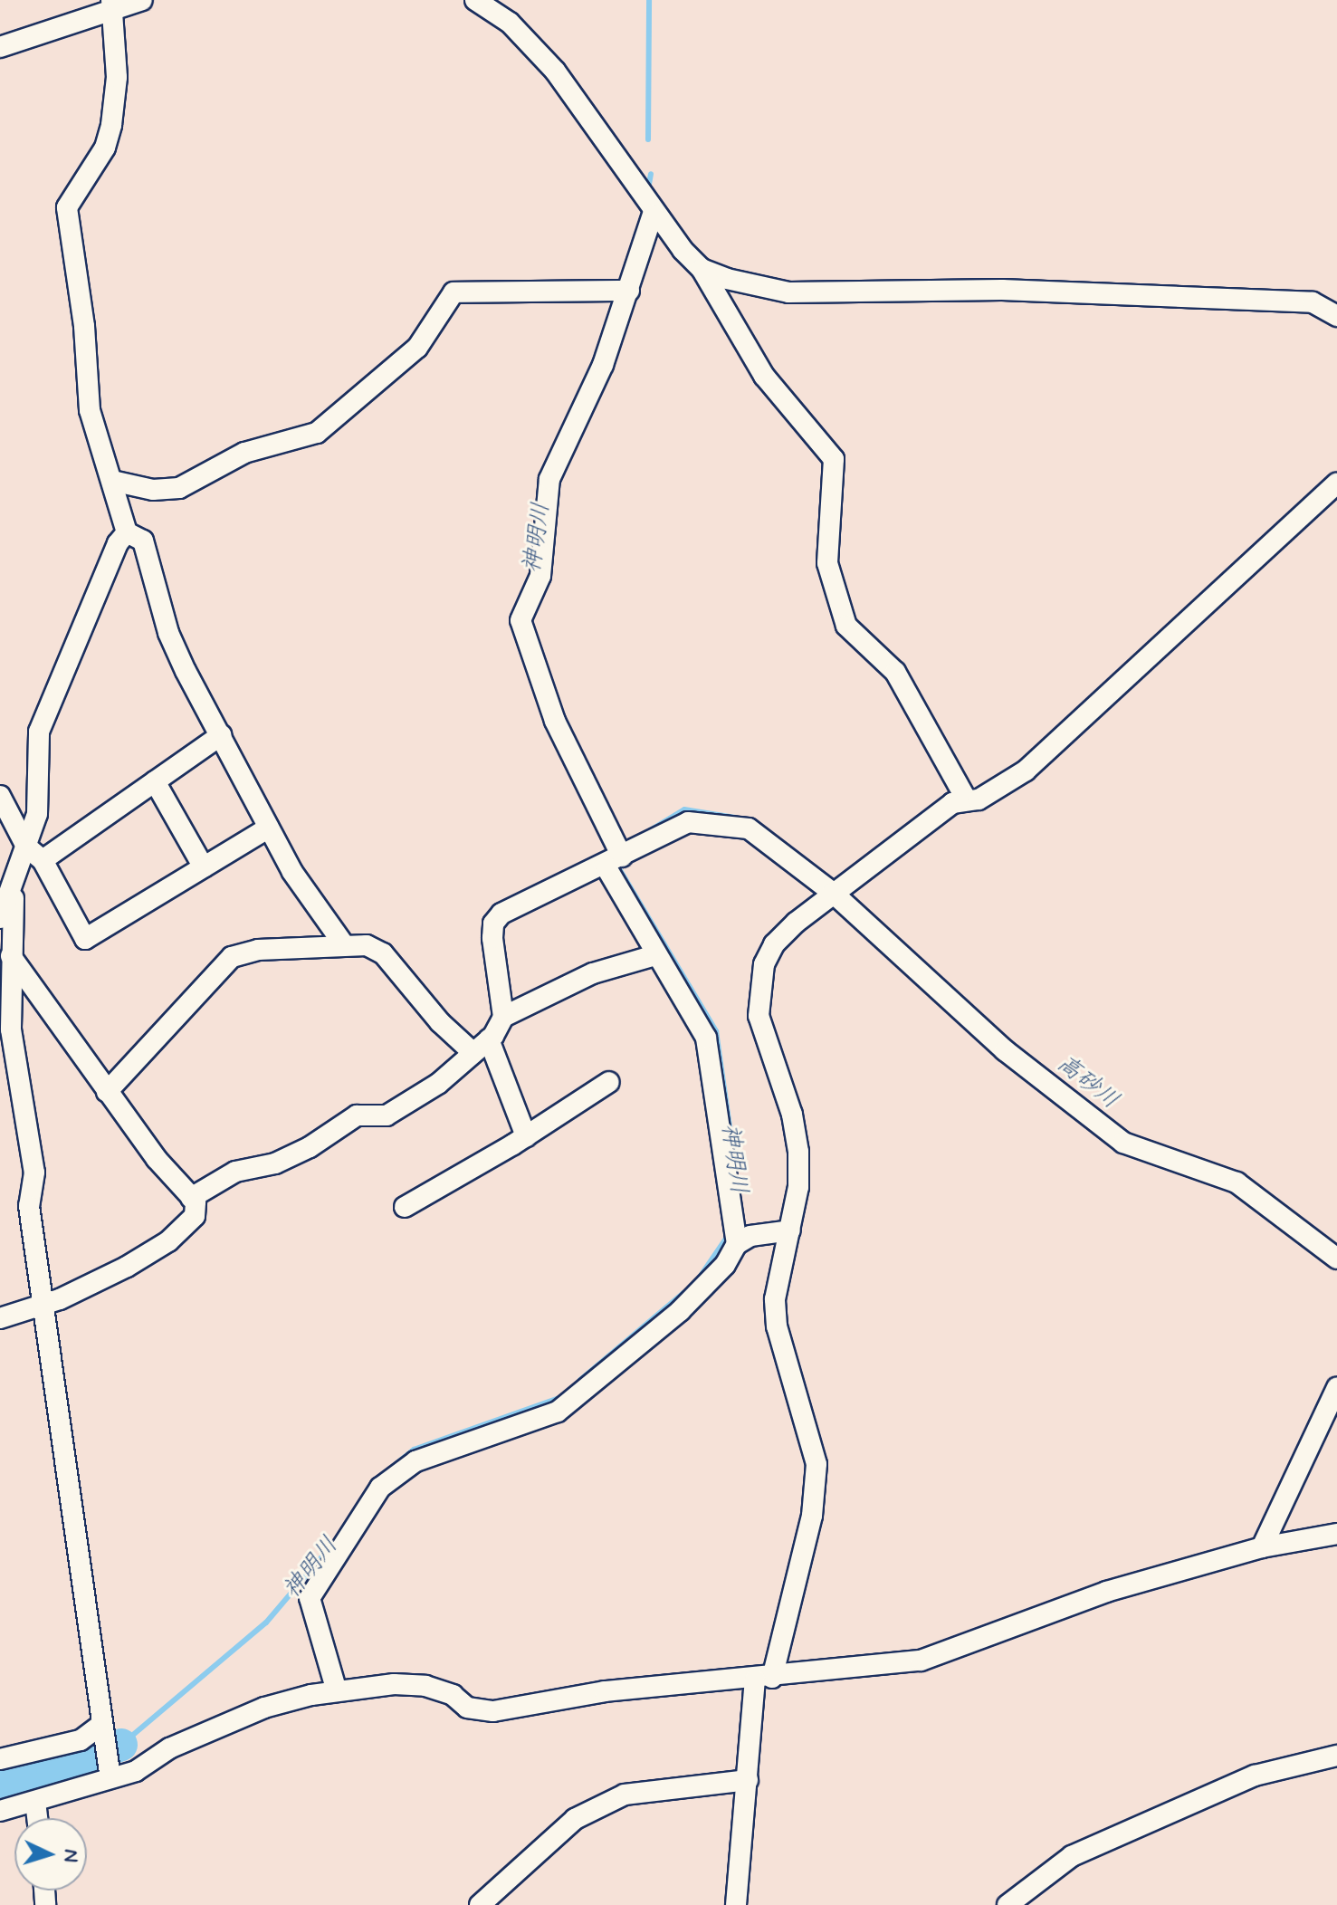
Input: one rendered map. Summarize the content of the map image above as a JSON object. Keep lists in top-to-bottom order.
{
  "water": ["神明川", "高砂川"],
  "north": "right"
}
